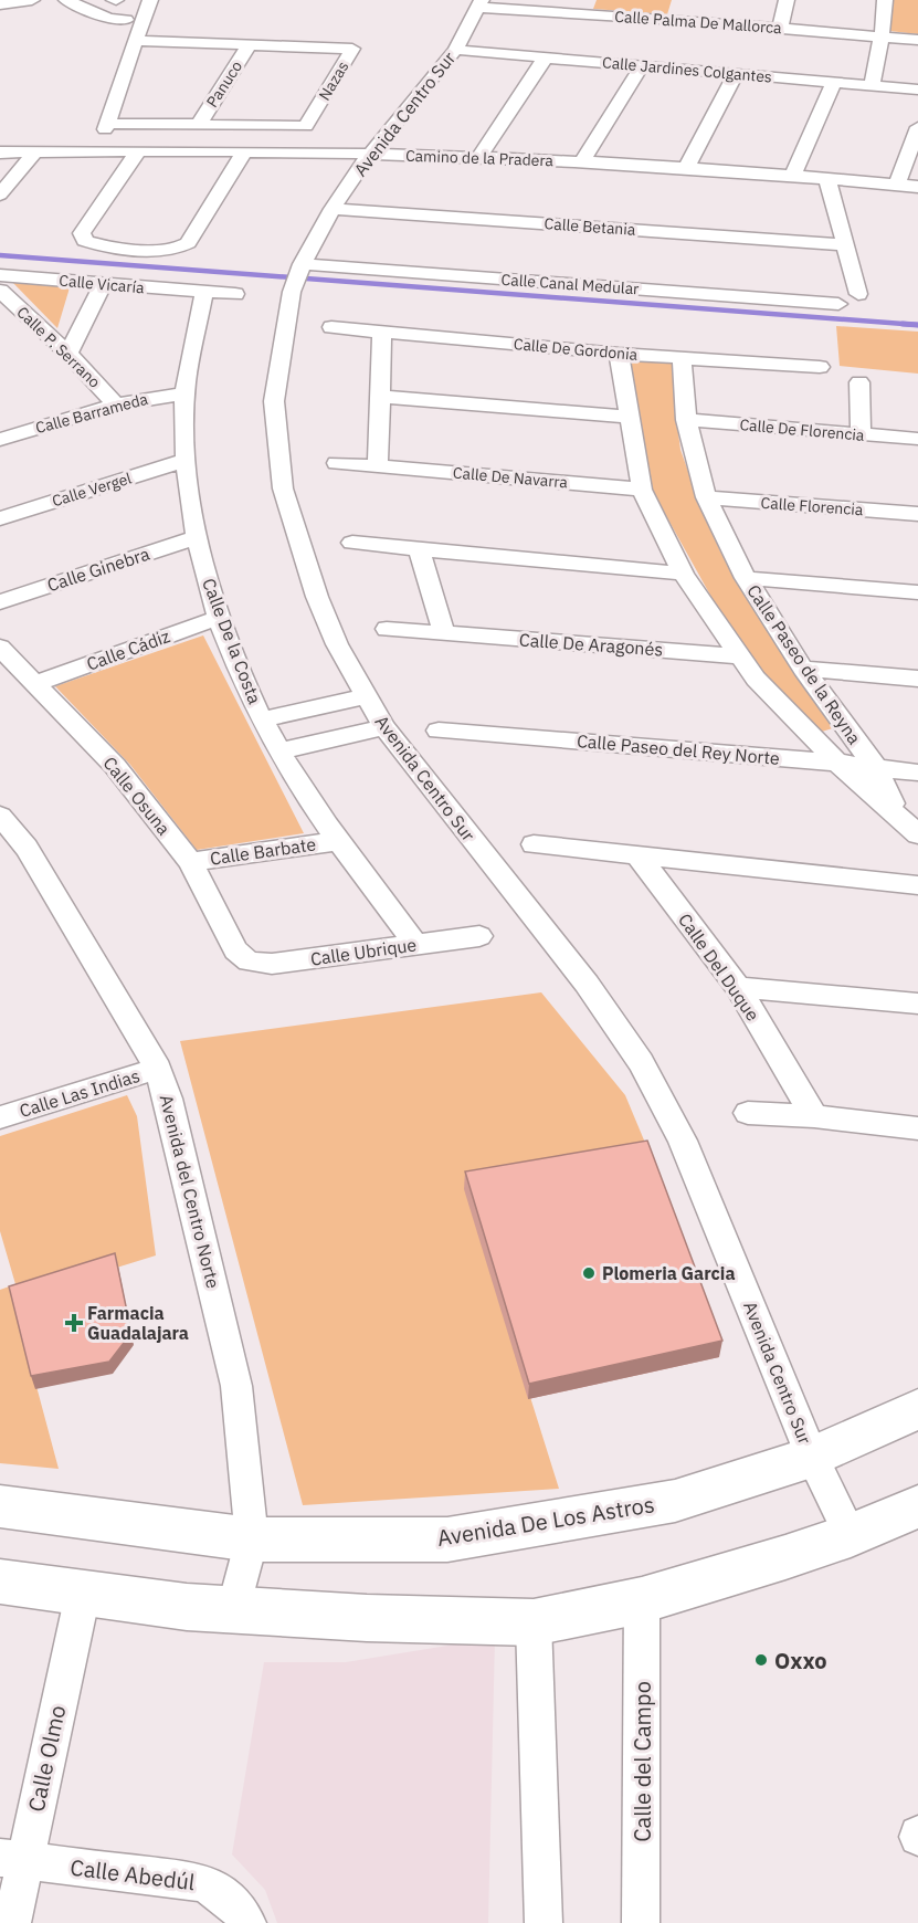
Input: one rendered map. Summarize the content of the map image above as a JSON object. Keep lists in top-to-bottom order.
{
  "streets": {
    "main road": ["Avenida De Los Astros"],
    "street": [
      "Calle Palma De Mallorca",
      "Calle Jardines Colgantes",
      "Nazas",
      "Panuco",
      "Avenida Centro Sur",
      "Camino de la Pradera",
      "Calle Betania",
      "Calle Vicaría",
      "Calle Canal Medular",
      "Calle P. Serrano",
      "Calle De Gordonia",
      "Calle Barrameda",
      "Calle De Florencia",
      "Calle De Navarra",
      "Calle Vergel",
      "Calle Florencia",
      "Calle Ginebra",
      "Calle De la Costa",
      "Calle De Aragonés",
      "Calle Cádiz",
      "Calle Paseo de la Reyna",
      "Calle Paseo del Rey Norte",
      "Calle Osuna",
      "Calle Barbate",
      "Calle Ubrique",
      "Calle Del Duque",
      "Calle Las Indias",
      "Avenida del Centro Norte",
      "Calle Olmo",
      "Calle del Campo",
      "Calle Abedúl"
    ]
  },
  "crossings": [
    ["Calle Palma De Mallorca", "Avenida Centro Sur"],
    ["Calle Jardines Colgantes", "Avenida Centro Sur"],
    ["Nazas", "Panuco"],
    ["Avenida Centro Sur", "Camino de la Pradera"],
    ["Avenida Centro Sur", "Calle Betania"],
    ["Avenida Centro Sur", "Calle Canal Medular"],
    ["Avenida Centro Sur", "Avenida De Los Astros"],
    ["Calle Vicaría", "Calle De la Costa"],
    ["Calle P. Serrano", "Calle Barrameda"],
    ["Calle De Gordonia", "Calle Paseo de la Reyna"],
    ["Calle Barrameda", "Calle De la Costa"],
    ["Calle De Florencia", "Calle Paseo de la Reyna"],
    ["Calle De Navarra", "Calle Paseo de la Reyna"],
    ["Calle Vergel", "Calle De la Costa"],
    ["Calle Florencia", "Calle Paseo de la Reyna"],
    ["Calle Ginebra", "Calle De la Costa"],
    ["Calle De la Costa", "Calle Cádiz"],
    ["Calle De la Costa", "Calle Barbate"],
    ["Calle De la Costa", "Calle Ubrique"],
    ["Calle De Aragonés", "Calle Paseo de la Reyna"],
    ["Calle Cádiz", "Calle Osuna"],
    ["Calle Paseo de la Reyna", "Calle Paseo del Rey Norte"],
    ["Calle Osuna", "Calle Barbate"],
    ["Calle Osuna", "Calle Ubrique"],
    ["Calle Las Indias", "Avenida del Centro Norte"],
    ["Avenida del Centro Norte", "Avenida De Los Astros"],
    ["Calle Olmo", "Calle Abedúl"]
  ],
  "places": {
    "other": ["Plomeria Garcia", "Oxxo"],
    "health": ["Farmacia Guadalajara"]
  }
}
